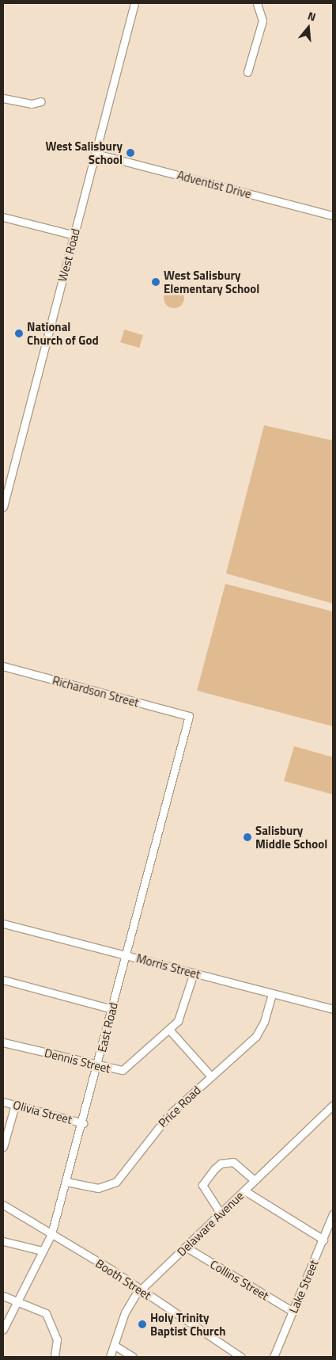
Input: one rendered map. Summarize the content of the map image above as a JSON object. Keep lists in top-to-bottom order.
{
  "streets": {
    "street": [
      "Adventist Drive",
      "West Road",
      "Richardson Street",
      "Morris Street",
      "East Road",
      "Dennis Street",
      "Price Road",
      "Olivia Street",
      "Delaware Avenue",
      "Booth Street",
      "Collins Street",
      "Lake Street"
    ]
  },
  "crossings": [
    ["Adventist Drive", "West Road"],
    ["Richardson Street", "East Road"],
    ["Morris Street", "East Road"],
    ["Morris Street", "Dennis Street"],
    ["Morris Street", "Price Road"],
    ["East Road", "Dennis Street"],
    ["East Road", "Price Road"],
    ["East Road", "Olivia Street"],
    ["East Road", "Booth Street"],
    ["Delaware Avenue", "Booth Street"],
    ["Delaware Avenue", "Collins Street"],
    ["Collins Street", "Lake Street"]
  ],
  "places": [
    "West Salisbury School",
    "West Salisbury Elementary School",
    "National Church of God",
    "Salisbury Middle School",
    "Holy Trinity Baptist Church"
  ],
  "north": "top"
}
